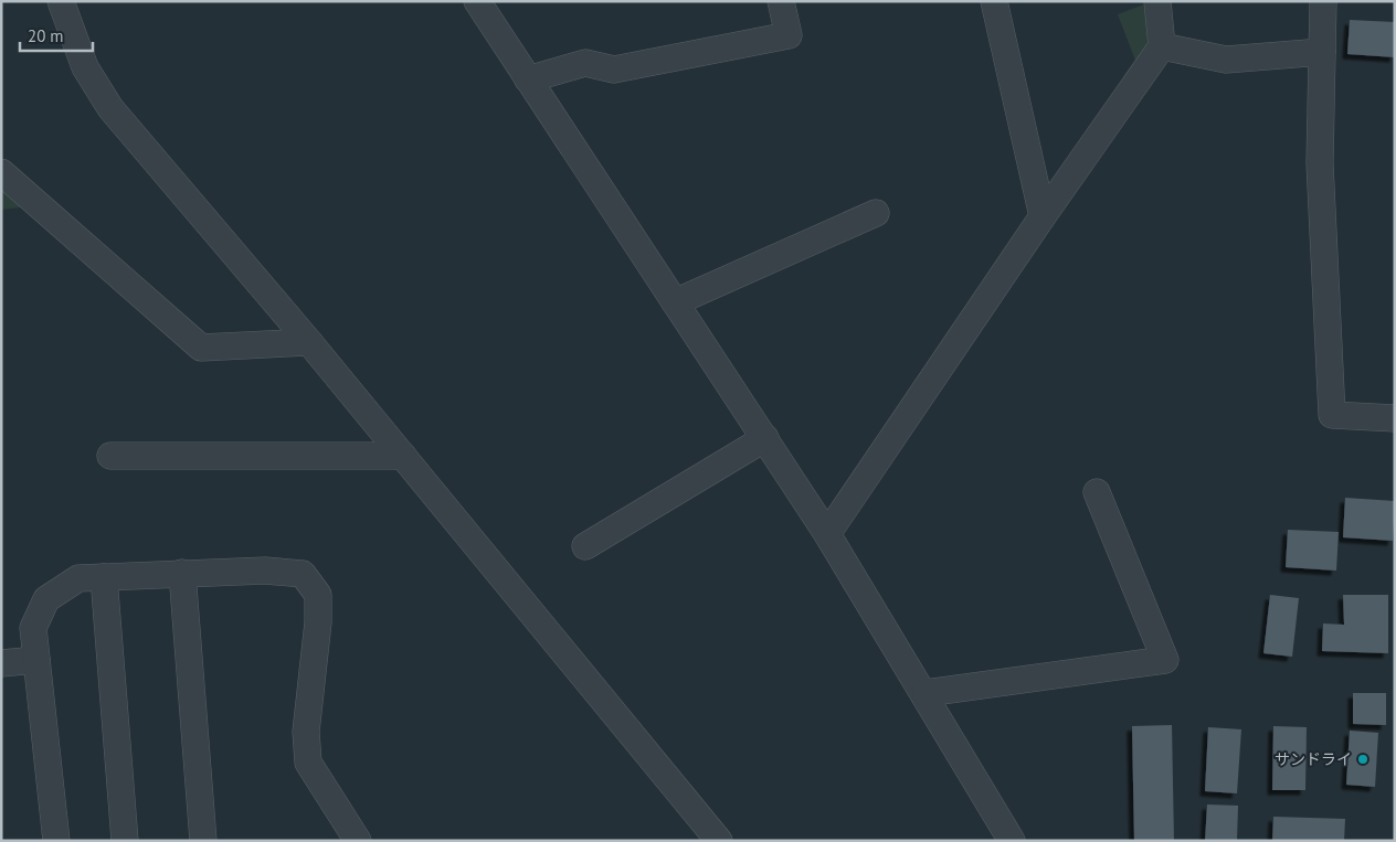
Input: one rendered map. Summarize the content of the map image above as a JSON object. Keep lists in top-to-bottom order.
{
  "places": ["サンドライ"],
  "scale_bar": "20 m"
}
